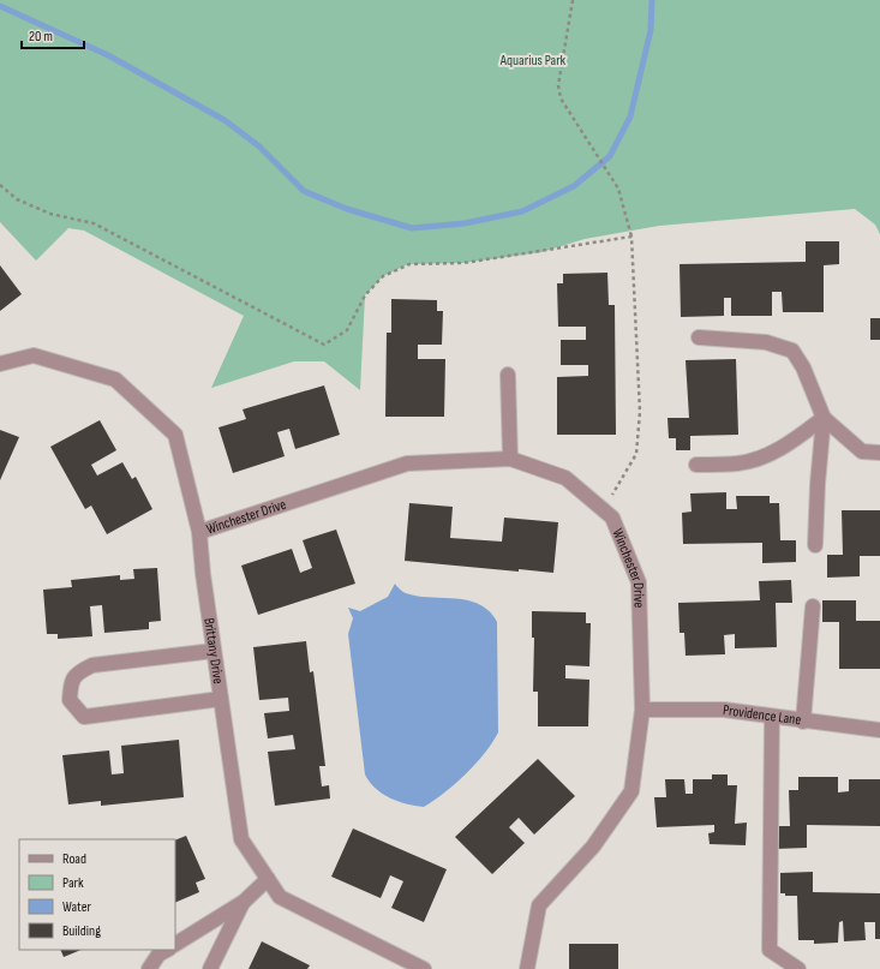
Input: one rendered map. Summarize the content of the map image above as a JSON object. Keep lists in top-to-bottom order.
{
  "streets": {
    "street": ["Winchester Drive", "Brittany Drive", "Providence Lane"]
  },
  "crossings": [
    ["Winchester Drive", "Brittany Drive"],
    ["Winchester Drive", "Providence Lane"]
  ],
  "parks": ["Aquarius Park"],
  "legend": [
    "Road",
    "Park",
    "Water",
    "Building"
  ],
  "scale_bar": "20 m"
}
